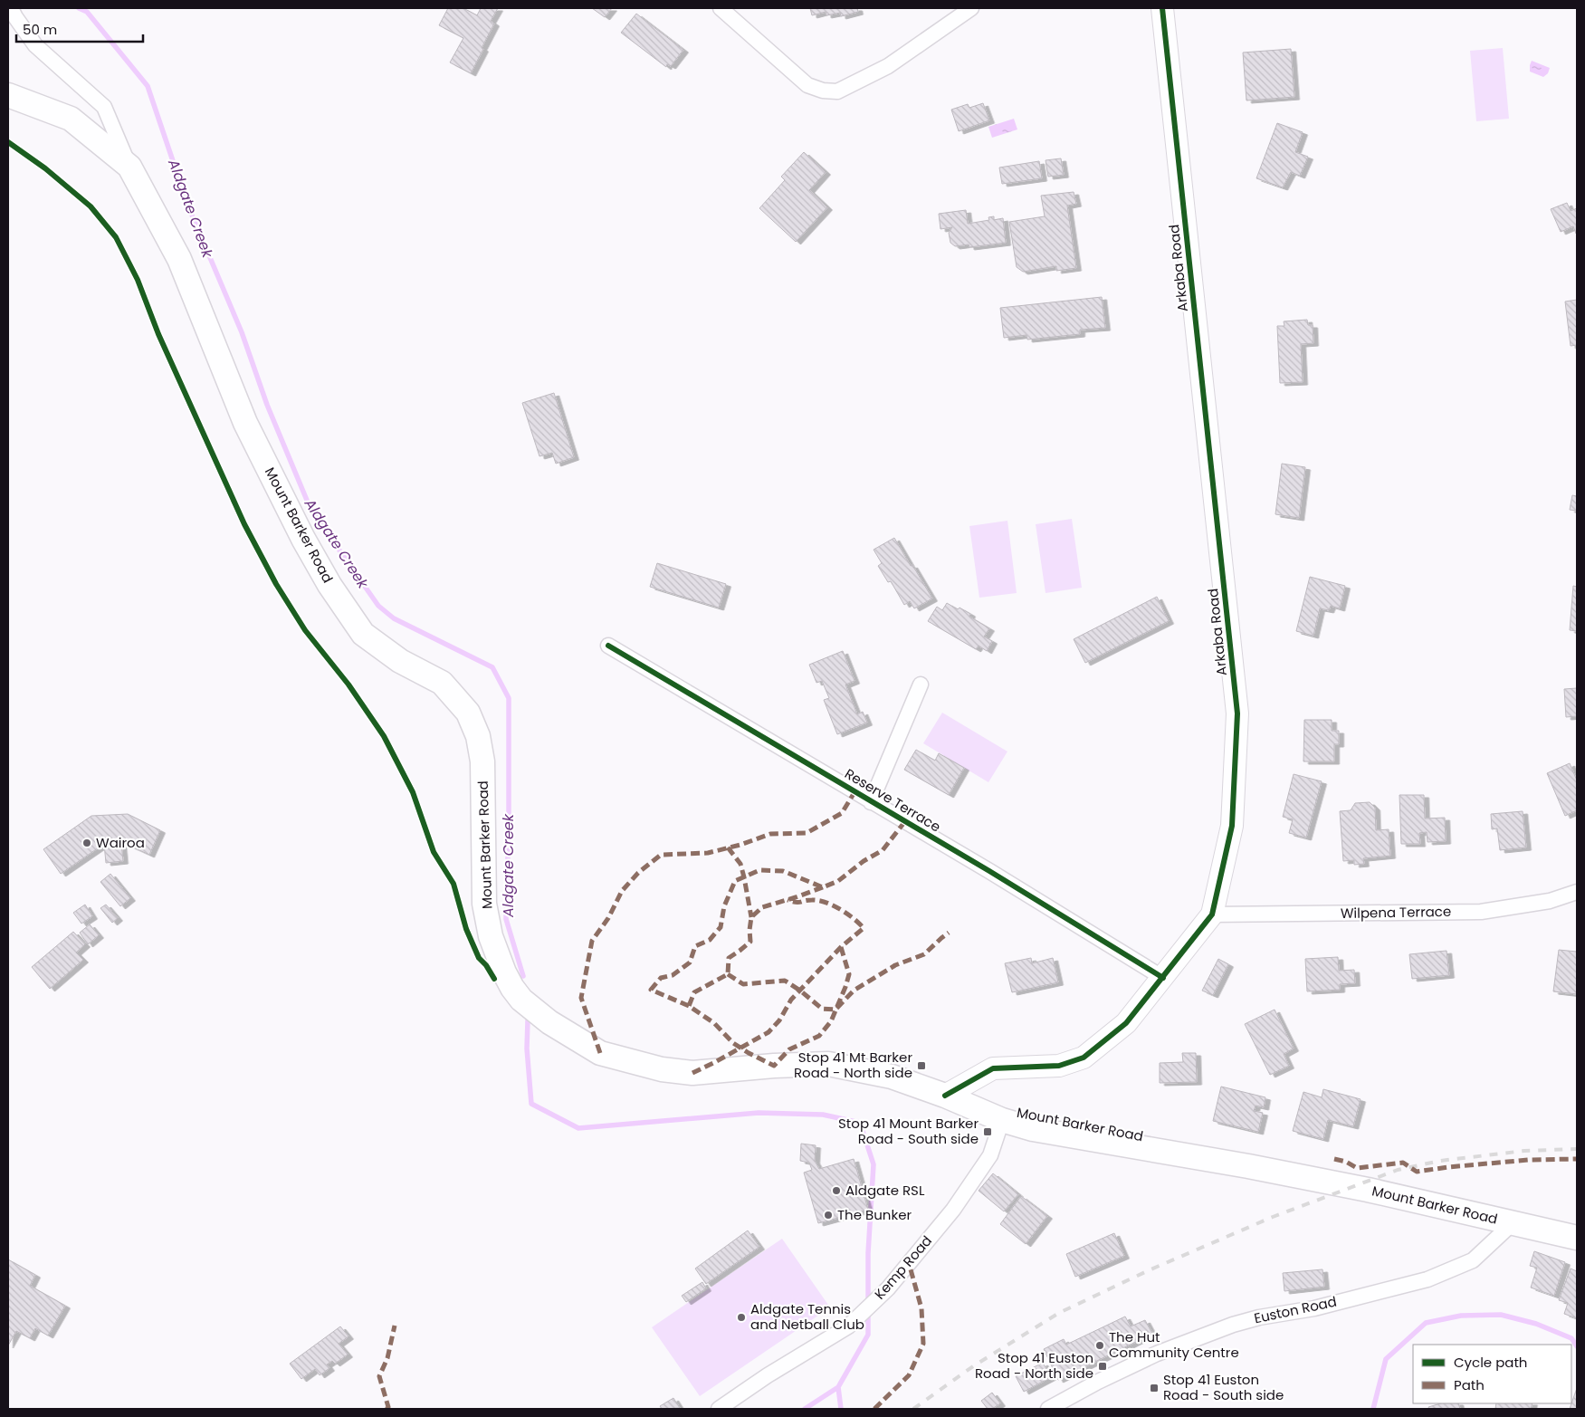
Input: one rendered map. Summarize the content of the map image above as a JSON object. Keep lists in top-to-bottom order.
{
  "streets": {
    "main road": ["Mount Barker Road"],
    "street": [
      "Arkaba Road",
      "Reserve Terrace",
      "Wilpena Terrace",
      "Kemp Road",
      "Euston Road"
    ]
  },
  "crossings": [
    ["Arkaba Road", "Mount Barker Road"],
    ["Arkaba Road", "Reserve Terrace"],
    ["Arkaba Road", "Wilpena Terrace"],
    ["Mount Barker Road", "Kemp Road"],
    ["Mount Barker Road", "Euston Road"]
  ],
  "water": ["Aldgate Creek"],
  "places": {
    "other": [
      "Wairoa",
      "Aldgate RSL",
      "The Bunker",
      "Aldgate Tennis and Netball Club",
      "The Hut Community Centre"
    ],
    "transit": [
      "Stop 41 Mt Barker Road - North side",
      "Stop 41 Mount Barker Road - South side",
      "Stop 41 Euston Road - North side",
      "Stop 41 Euston Road - South side"
    ]
  },
  "legend": ["Cycle path", "Path"],
  "scale_bar": "50 m"
}
